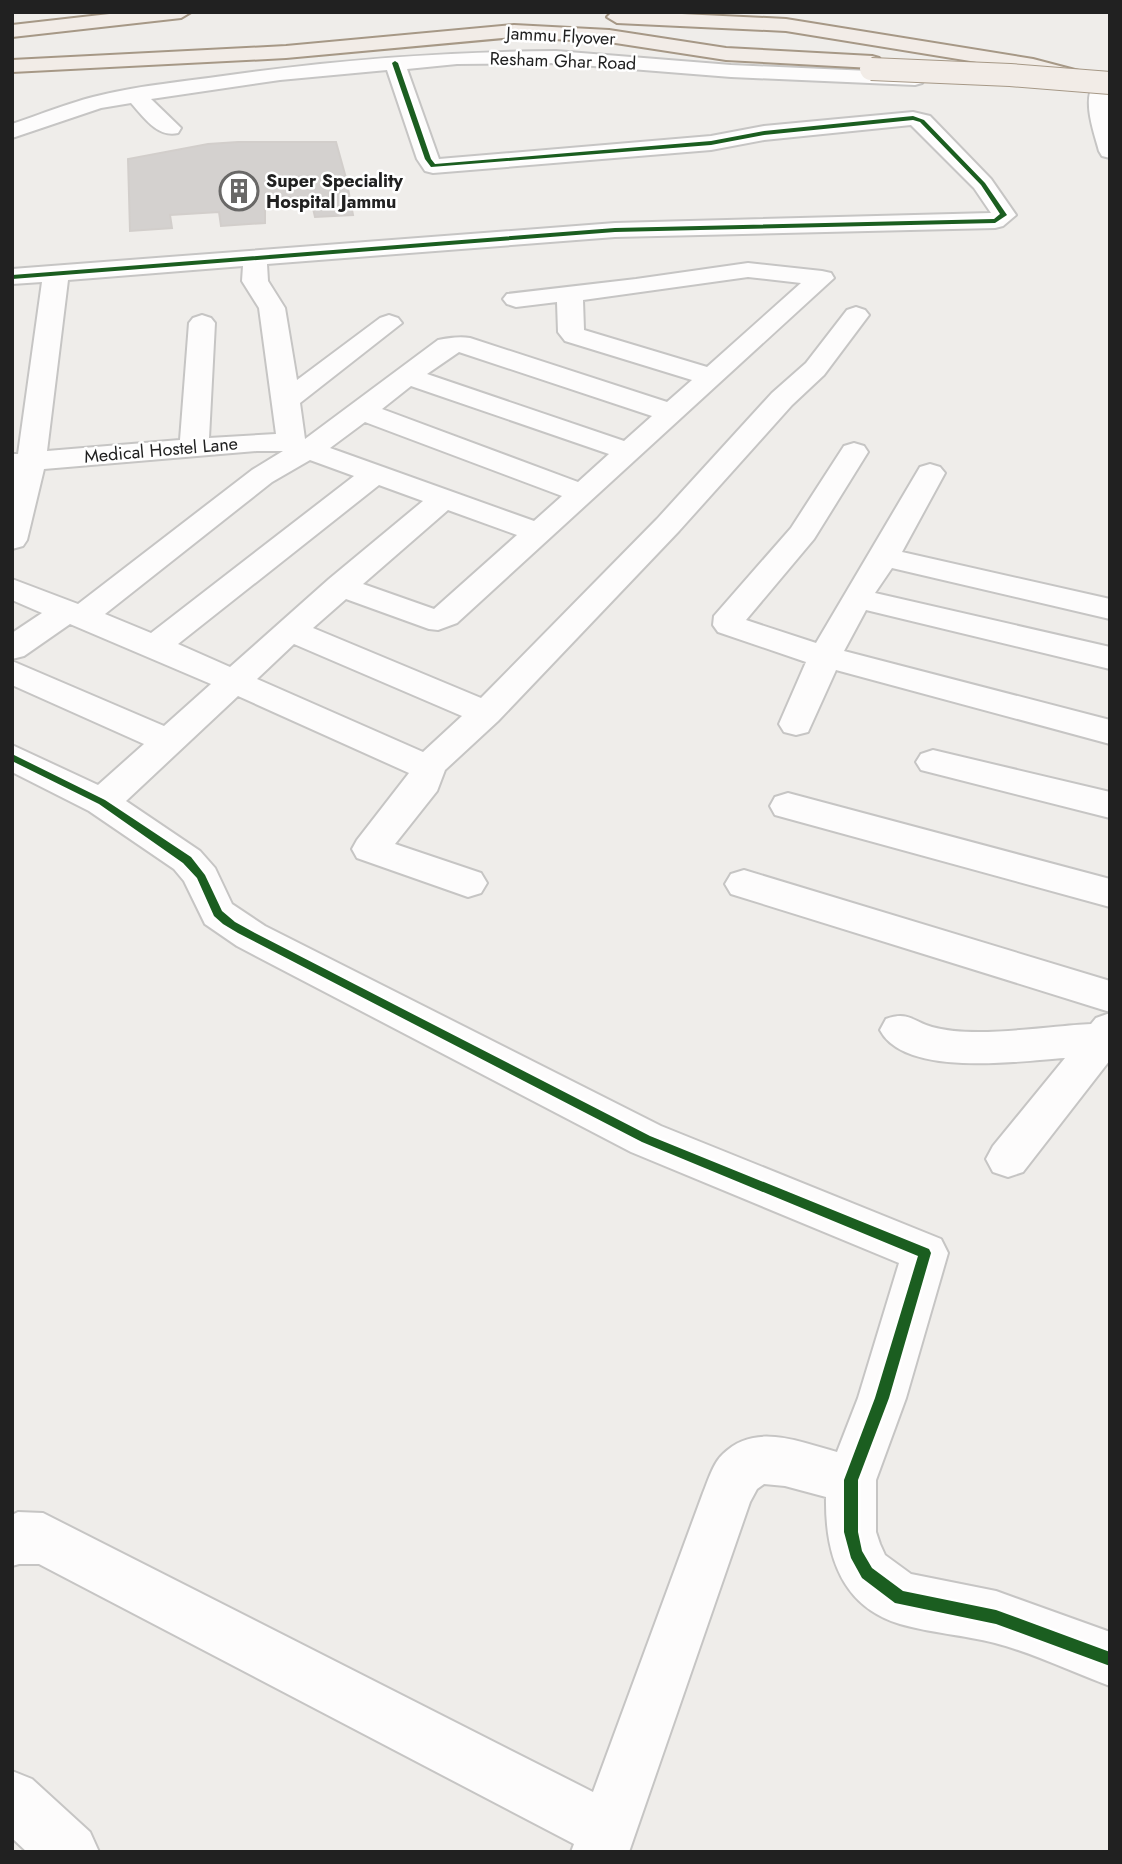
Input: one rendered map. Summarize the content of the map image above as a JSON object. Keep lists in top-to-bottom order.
{
  "streets": {
    "main road": ["Jammu Flyover"],
    "street": ["Resham Ghar Road", "Medical Hostel Lane"]
  },
  "crossings": [
    ["Jammu Flyover", "Resham Ghar Road"]
  ],
  "places": {
    "building": ["Super Speciality Hospital Jammu"]
  }
}
